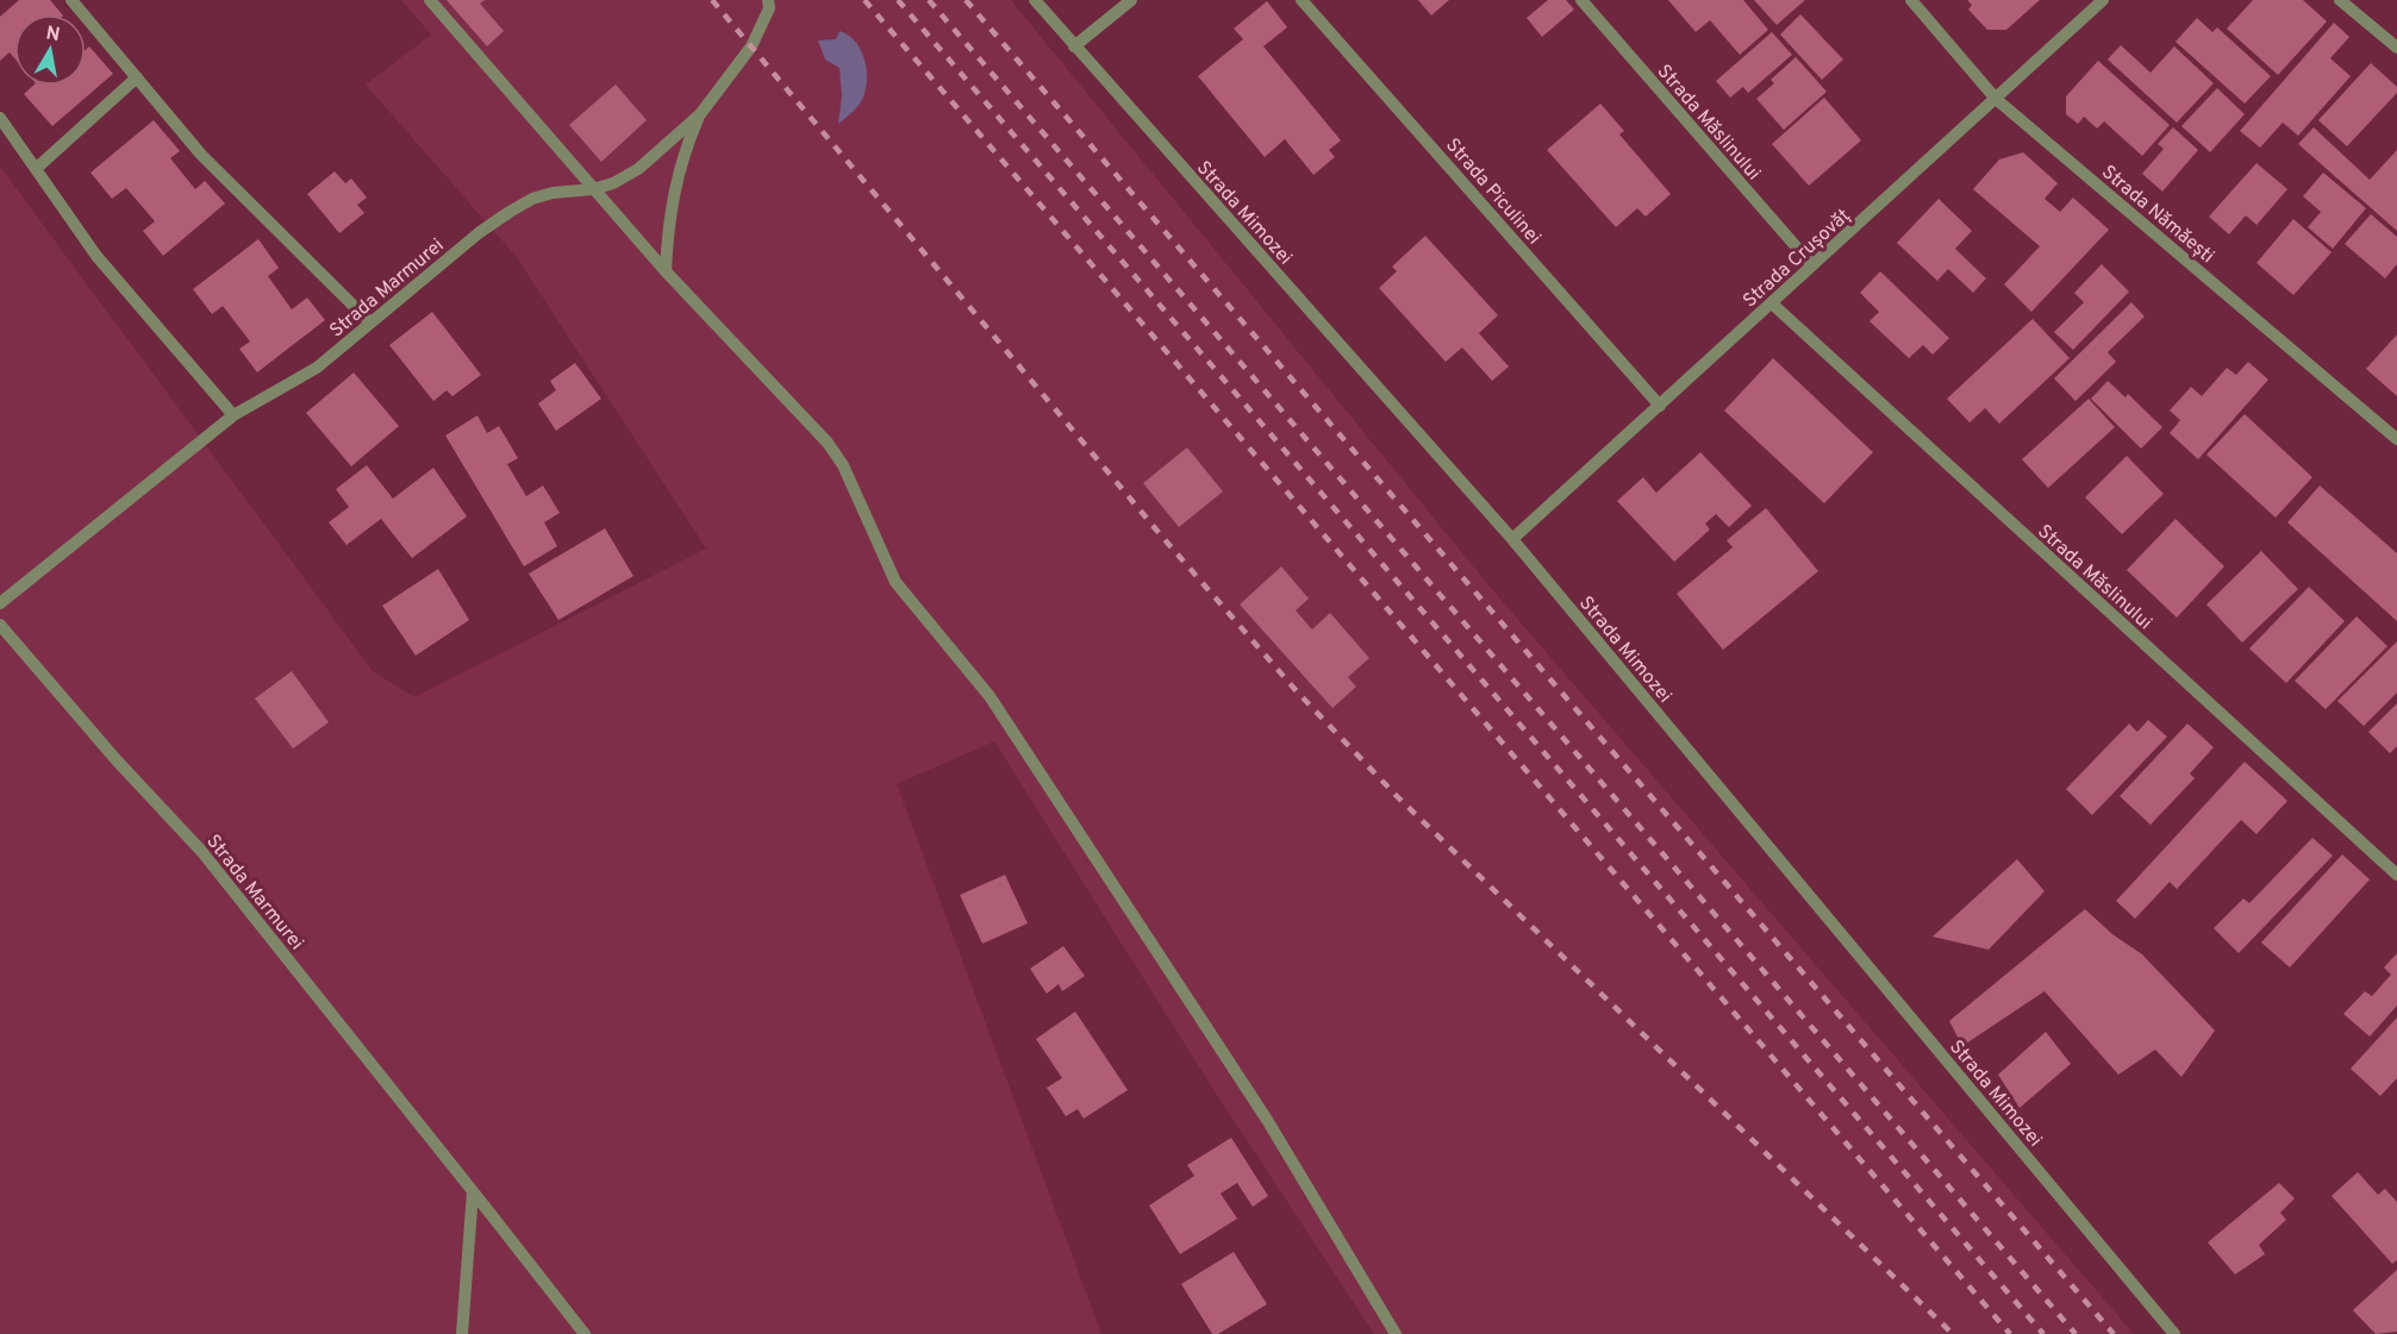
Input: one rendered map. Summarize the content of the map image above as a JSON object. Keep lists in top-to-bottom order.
{
  "streets": {
    "street": [
      "Strada Măslinului",
      "Strada Piculinei",
      "Strada Mimozei",
      "Strada Nămăești",
      "Strada Crușovăț",
      "Strada Marmurei"
    ]
  },
  "crossings": [
    ["Strada Măslinului", "Strada Crușovăț"],
    ["Strada Piculinei", "Strada Crușovăț"],
    ["Strada Mimozei", "Strada Crușovăț"],
    ["Strada Nămăești", "Strada Crușovăț"]
  ],
  "north": "top"
}
